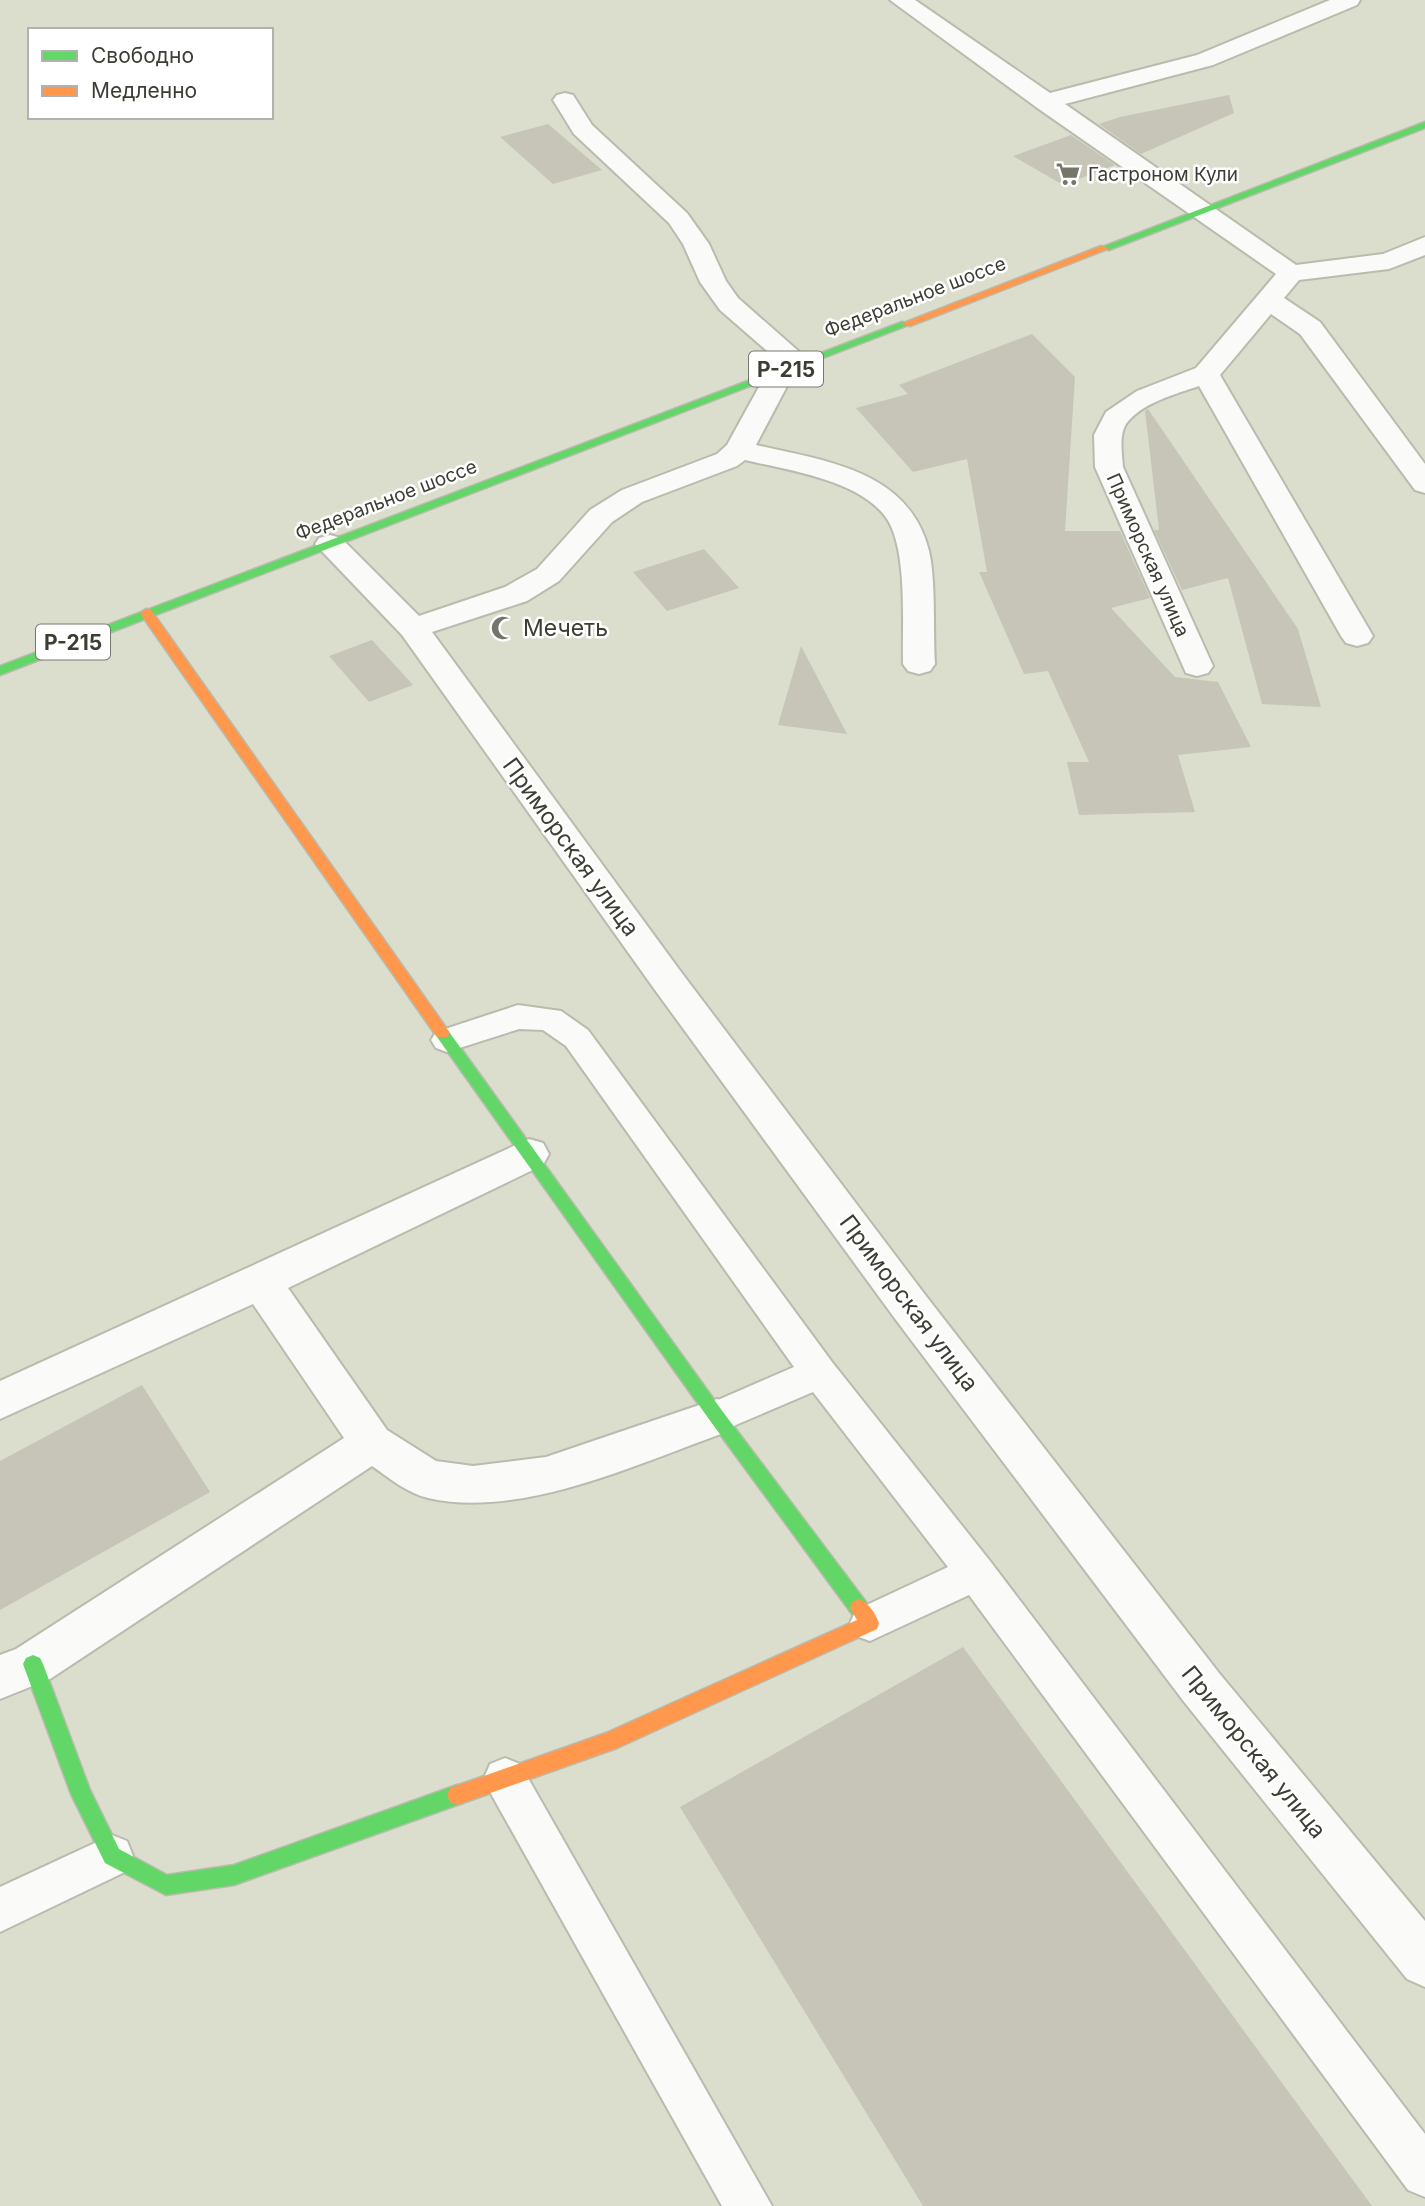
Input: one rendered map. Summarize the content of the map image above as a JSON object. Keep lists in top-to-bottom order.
{
  "streets": {
    "main road": ["Федеральное шоссе", "Р-215"],
    "street": ["Приморская улица"]
  },
  "crossings": [
    ["Федеральное шоссе", "Р-215"],
    ["Федеральное шоссе", "Приморская улица"]
  ],
  "places": {
    "supermarket": ["Гастроном Кули"],
    "mosque": ["Мечеть"]
  },
  "legend": ["Свободно", "Медленно"]
}
